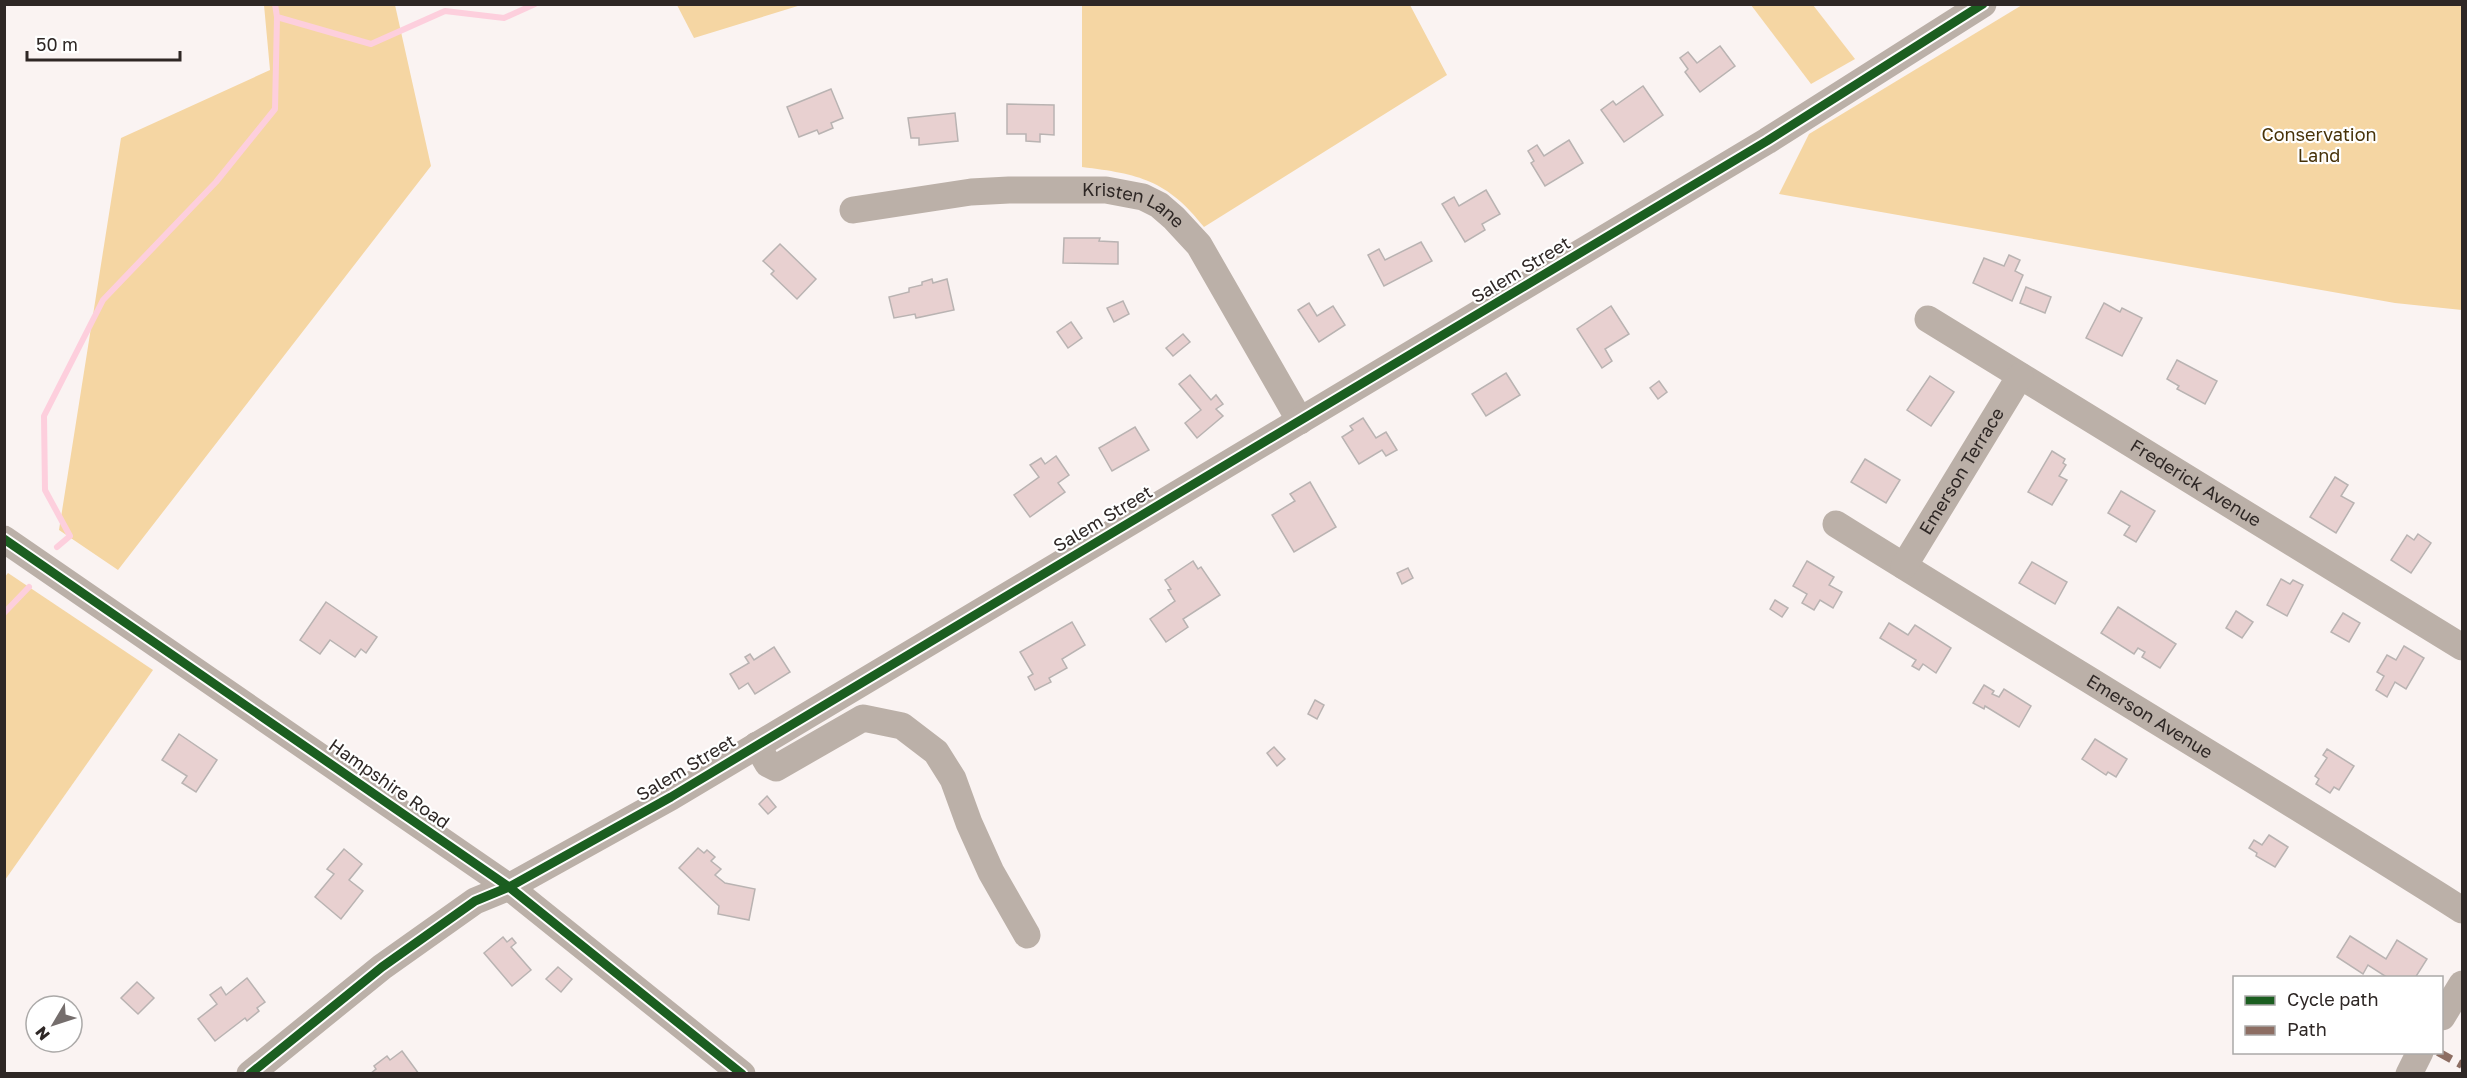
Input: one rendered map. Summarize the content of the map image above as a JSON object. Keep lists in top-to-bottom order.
{
  "streets": {
    "street": [
      "Kristen Lane",
      "Salem Street",
      "Emerson Terrace",
      "Frederick Avenue",
      "Emerson Avenue",
      "Hampshire Road"
    ]
  },
  "crossings": [
    ["Kristen Lane", "Salem Street"],
    ["Salem Street", "Hampshire Road"],
    ["Emerson Terrace", "Frederick Avenue"],
    ["Emerson Terrace", "Emerson Avenue"]
  ],
  "parks": ["Conservation Land"],
  "legend": ["Cycle path", "Path"],
  "scale_bar": "50 m",
  "north": "bottom left"
}
